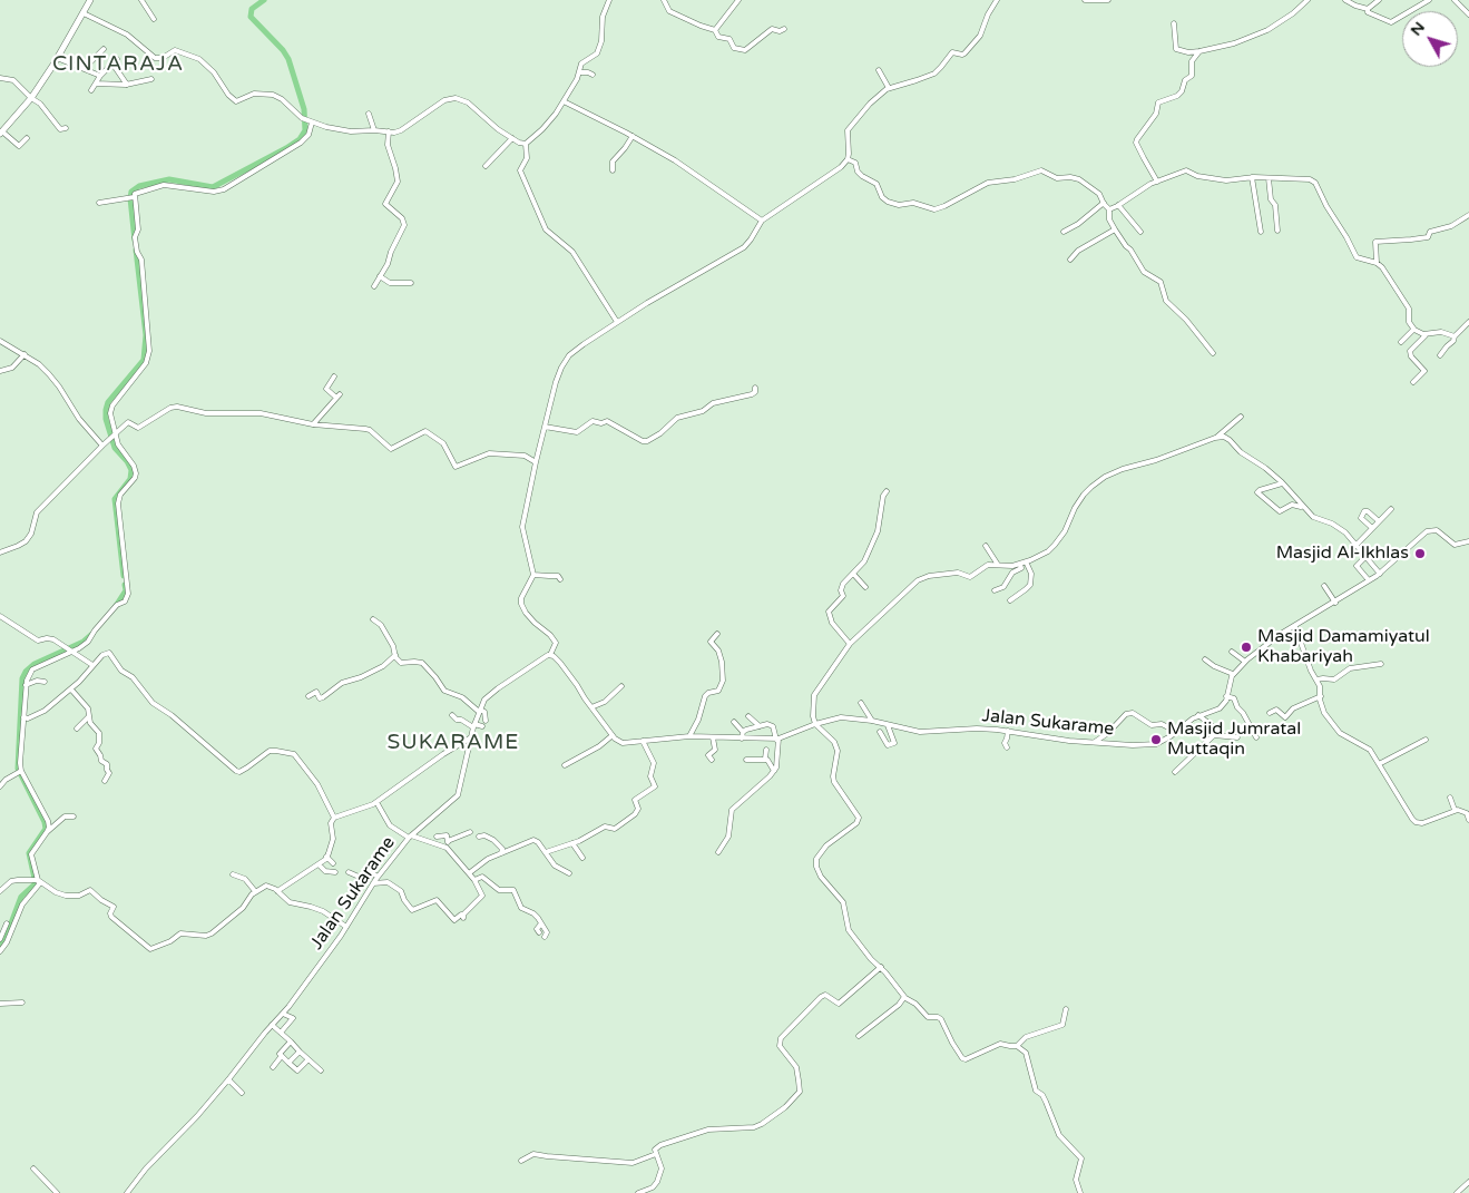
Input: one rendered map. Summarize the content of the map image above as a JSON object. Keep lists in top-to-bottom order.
{
  "streets": {
    "street": ["Jalan Sukarame"]
  },
  "districts": ["CINTARAJA", "SUKARAME"],
  "places": ["Masjid Al-Ikhlas", "Masjid Damamiyatul Khabariyah", "Masjid Jumratal Muttaqin"],
  "north": "top left"
}
